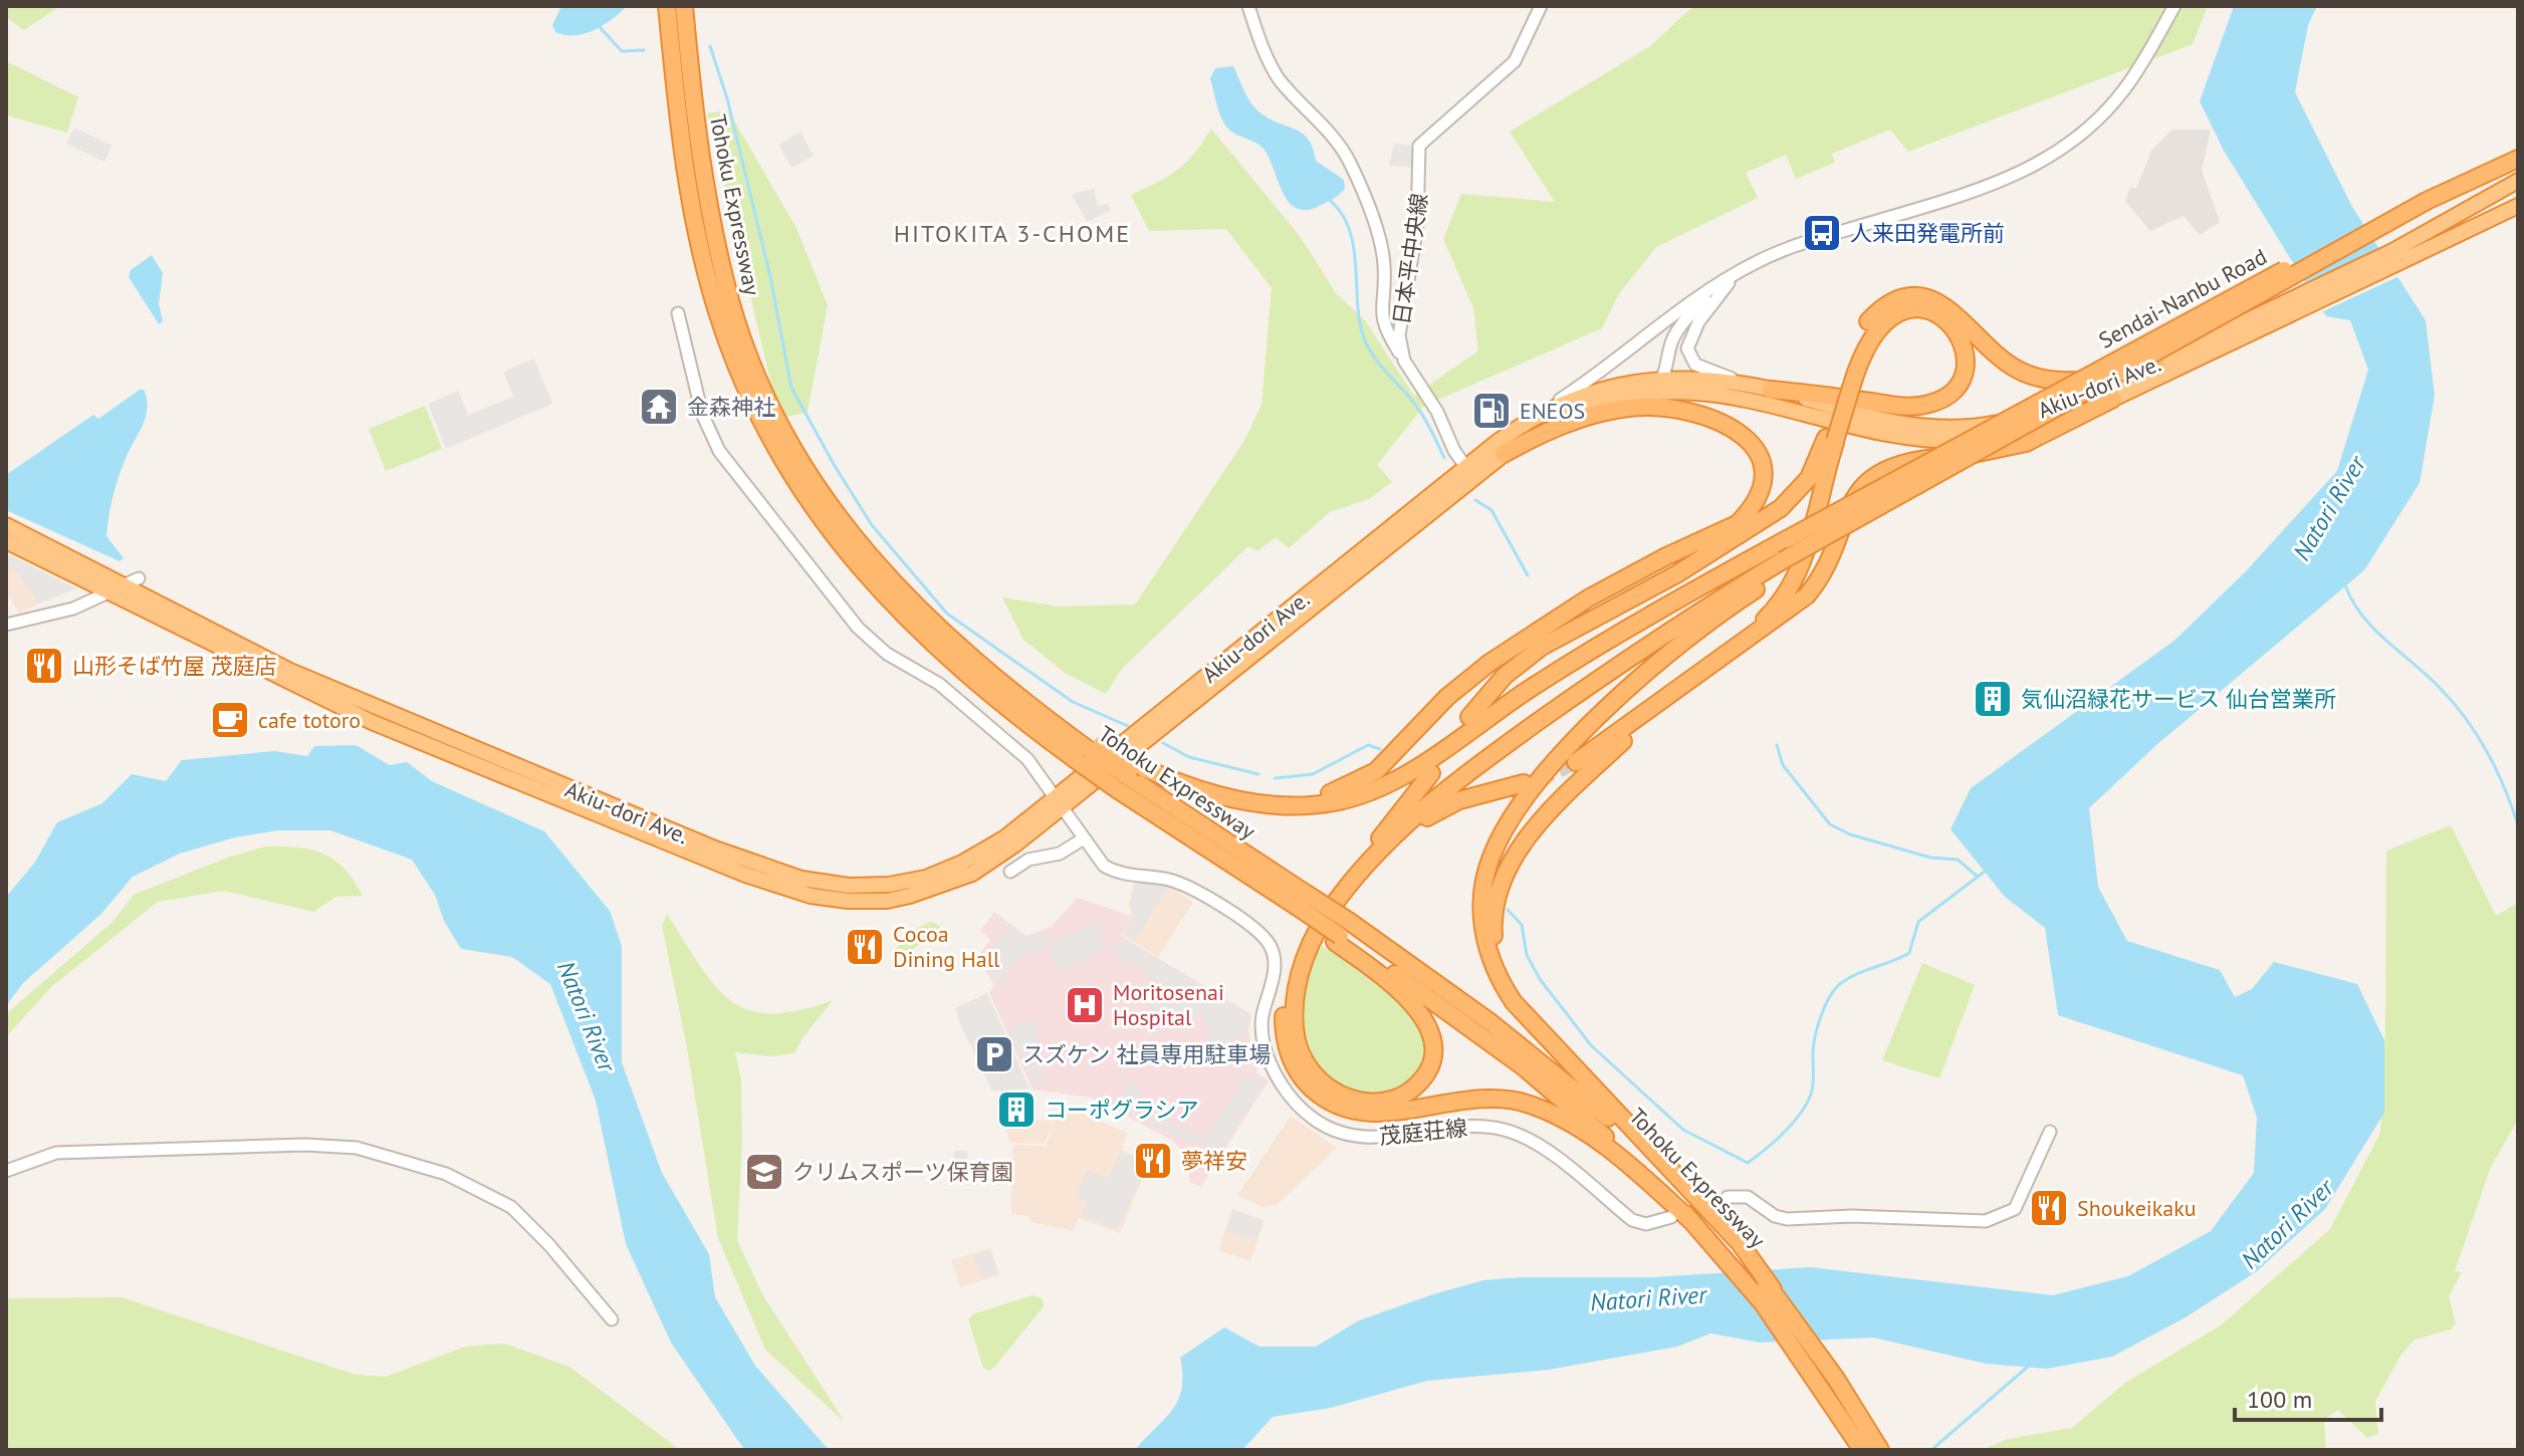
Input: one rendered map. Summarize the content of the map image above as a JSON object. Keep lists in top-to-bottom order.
{
  "streets": {
    "highway": ["Tohoku Expressway", "Sendai-Nanbu Road", "Akiu-dori Ave."],
    "street": ["日本平中央線", "茂庭荘線"]
  },
  "crossings": [
    ["日本平中央線", "Akiu-dori Ave."],
    ["Akiu-dori Ave.", "茂庭荘線"]
  ],
  "districts": ["HITOKITA 3-CHOME"],
  "water": ["Natori River"],
  "places": {
    "bus stop": ["人来田発電所前"],
    "temple": ["金森神社"],
    "fuel station": ["ENEOS"],
    "restaurant": [
      "山形そば竹屋 茂庭店",
      "Cocoa Dining Hall",
      "夢祥安",
      "Shoukeikaku"
    ],
    "building": ["気仙沼緑花サービス 仙台営業所", "コーポグラシア"],
    "cafe": ["cafe totoro"],
    "hospital": ["Moritosenai Hospital"],
    "parking": ["スズケン 社員専用駐車場"],
    "school or university": ["クリムスポーツ保育園"]
  },
  "scale_bar": "100 m"
}
